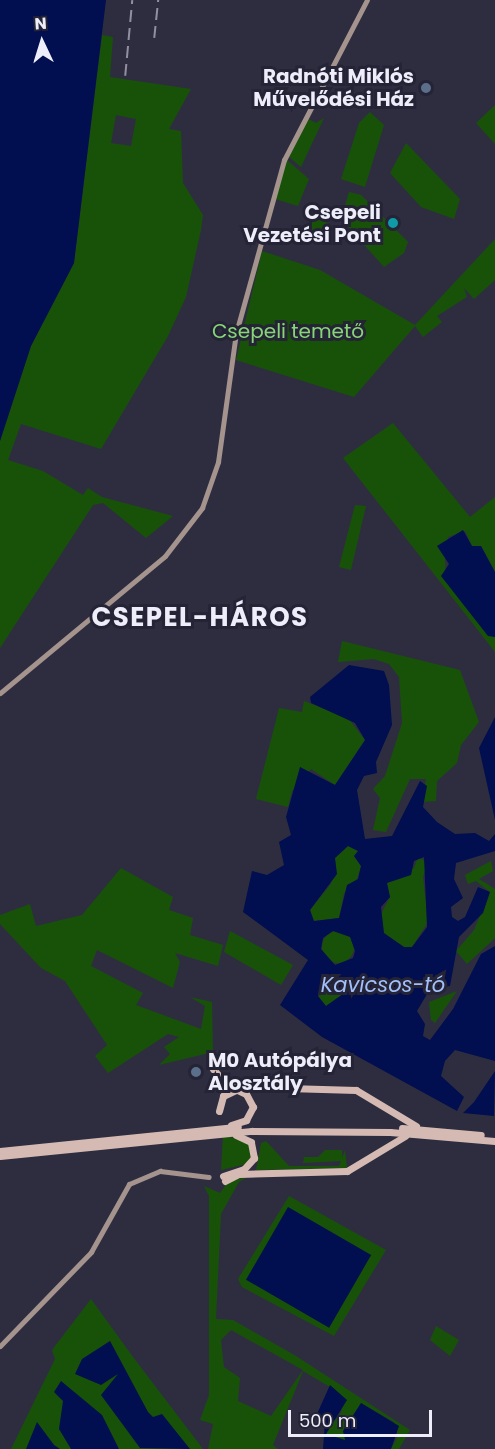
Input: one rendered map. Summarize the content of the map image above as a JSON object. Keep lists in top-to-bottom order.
{
  "districts": ["CSEPEL-HÁROS"],
  "water": ["Kavicsos-tó"],
  "parks": ["Csepeli temető"],
  "places": ["Radnóti Miklós Művelődési Ház", "Csepeli Vezetési Pont", "M0 Autópálya Alosztály"],
  "scale_bar": "500 m",
  "north": "top"
}
